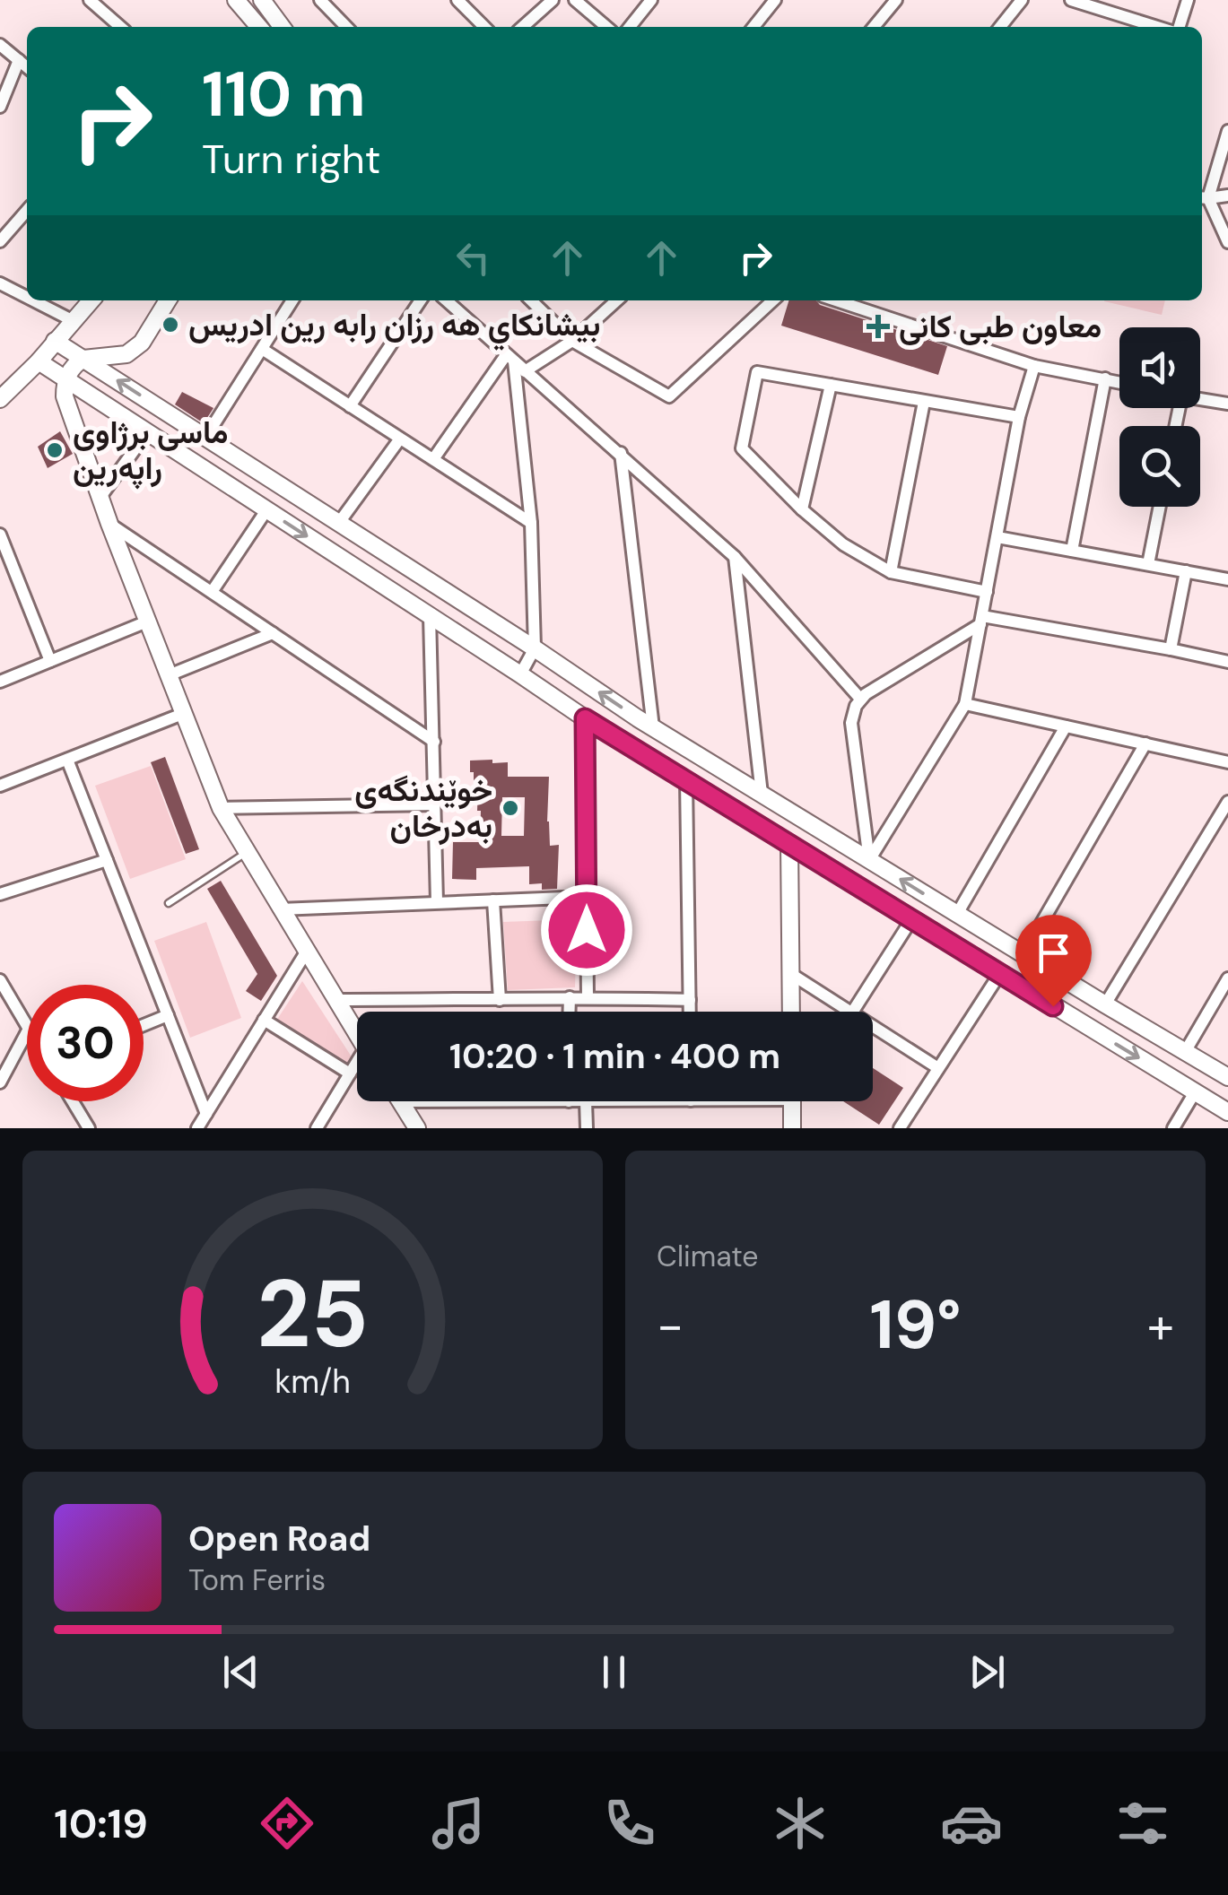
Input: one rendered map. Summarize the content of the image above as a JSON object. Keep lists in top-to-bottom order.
{
  "places": {
    "other": ["بيشانكاي هه رزان رابه رين ادريس", "ماسی برژاوی راپەرین", "خوێندنگەی بەدرخان"],
    "health": ["معاون طبی کانی"]
  },
  "page": {
    "turn": ["110 m", "Turn right"],
    "limit": "30",
    "trip": "10:20 · 1 min · 400 m",
    "tile": "Climate",
    "heat": ["−", "19°", "+"],
    "song": ["Open Road", "Tom Ferris"],
    "tabs": "10:19",
    "gauge": ["25", "km/h"]
  }
}
